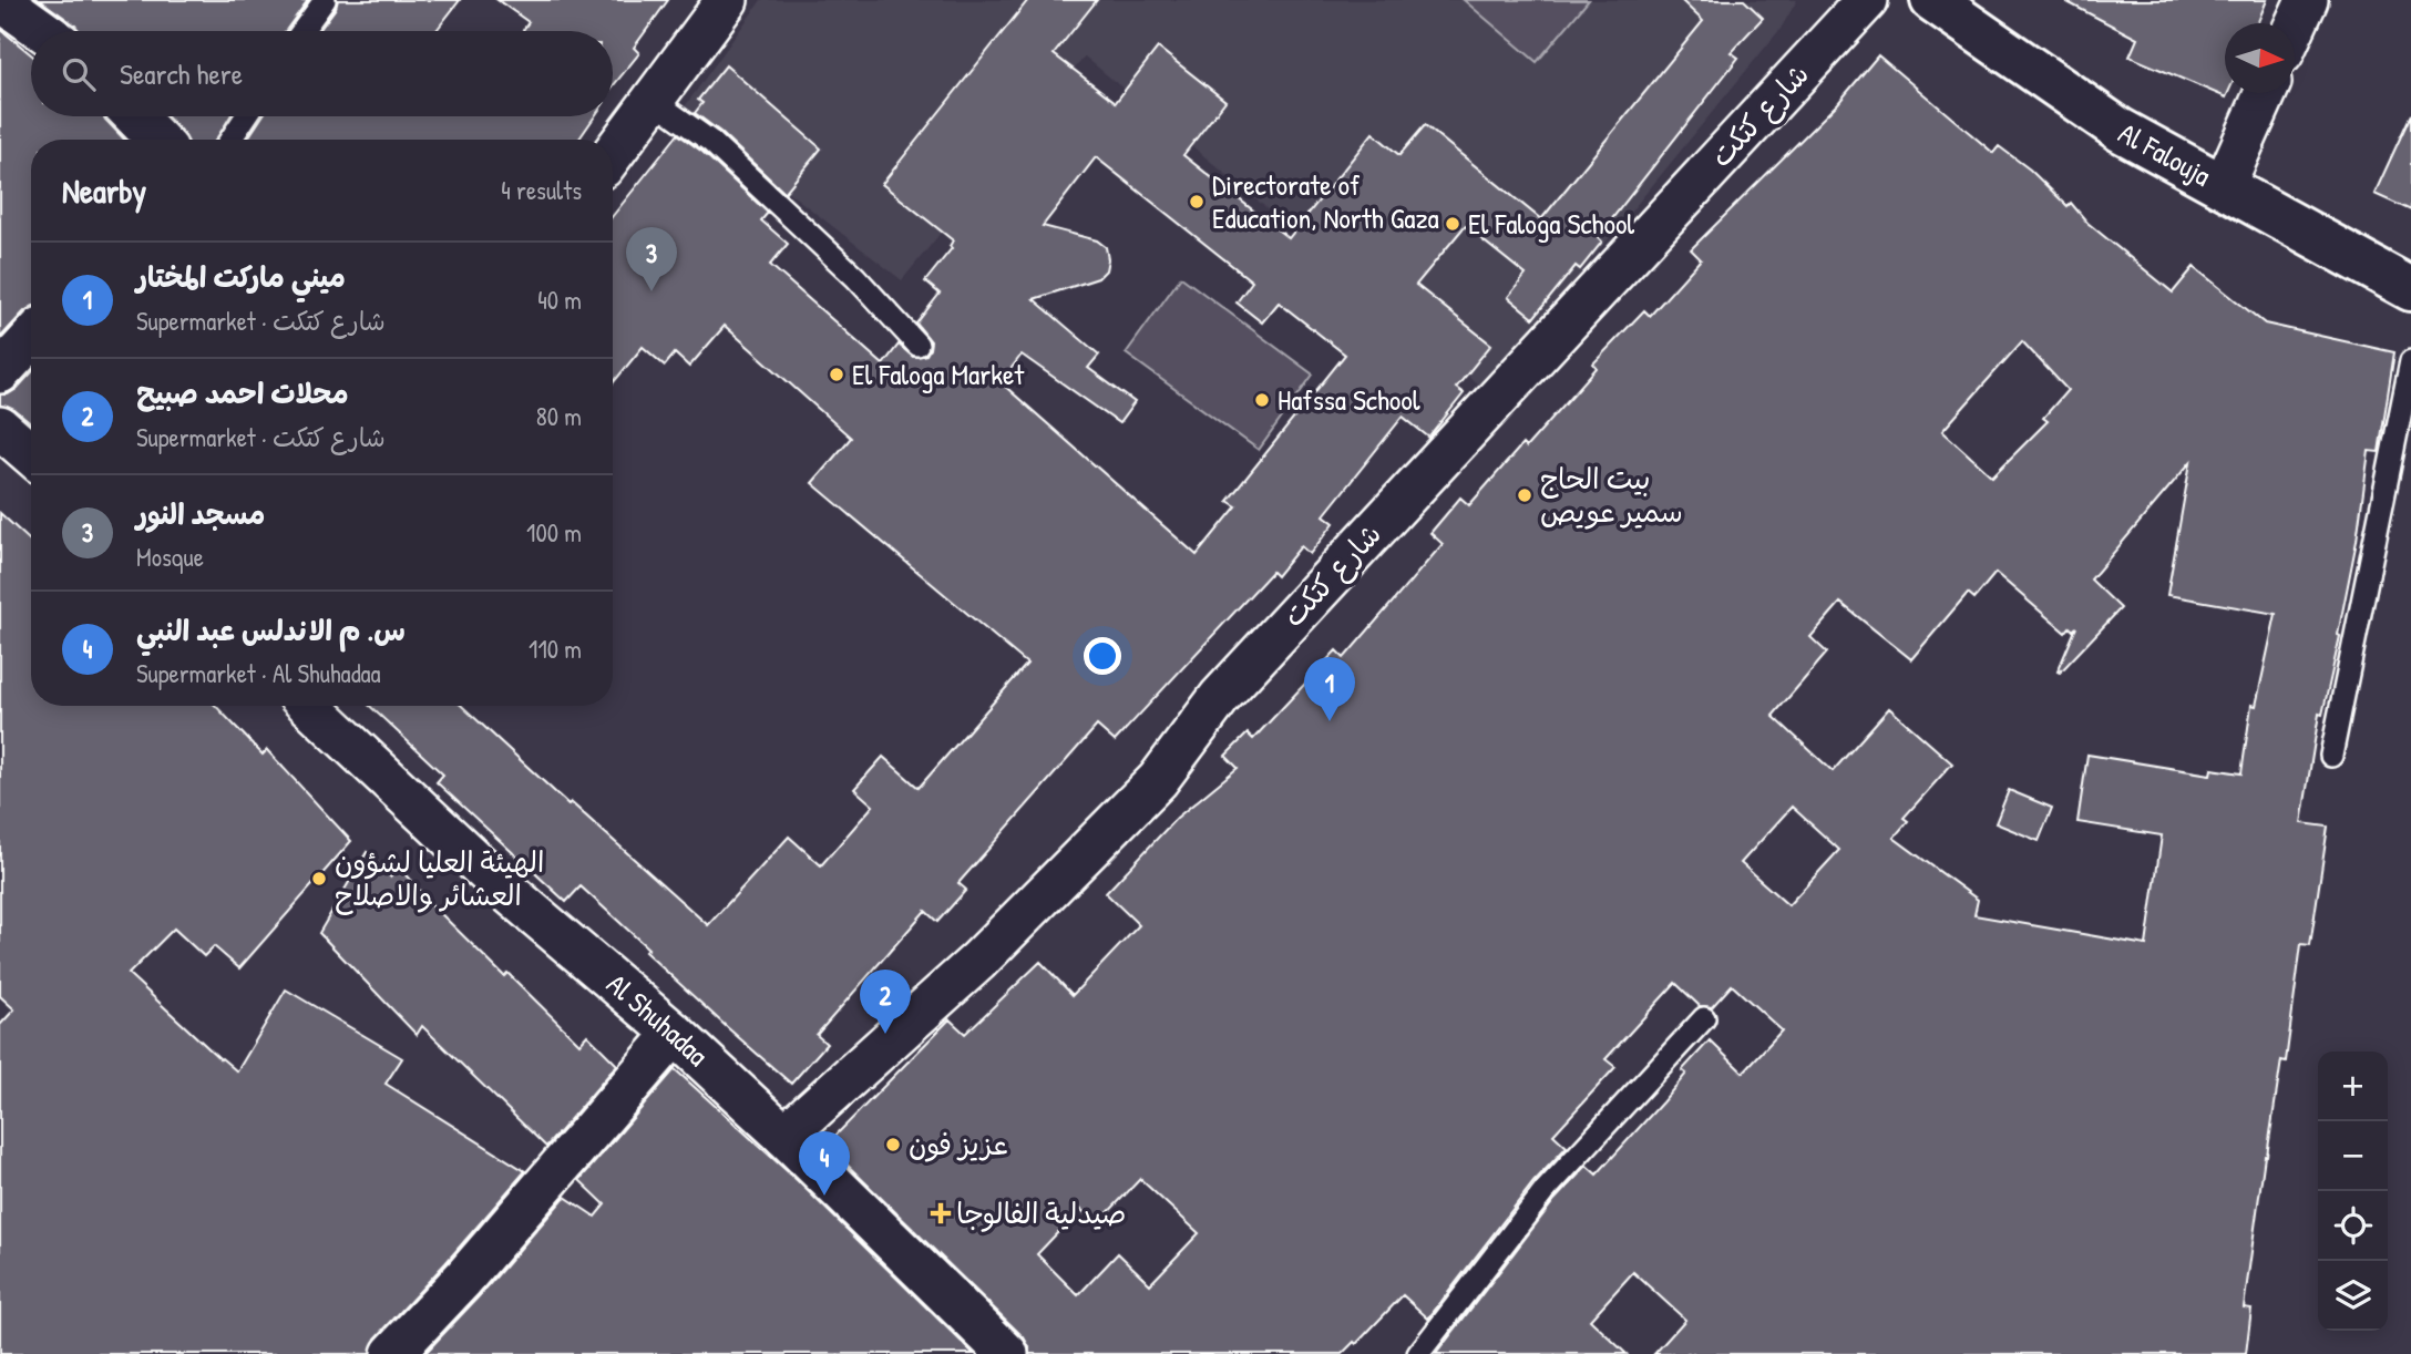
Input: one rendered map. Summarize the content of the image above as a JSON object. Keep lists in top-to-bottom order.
{
  "streets": {
    "main road": ["Al Falouja"],
    "street": ["شارع كتكت", "Al Shuhadaa"]
  },
  "crossings": [
    ["شارع كتكت", "Al Shuhadaa"]
  ],
  "places": {
    "other": [
      "Directorate of Education, North Gaza",
      "El Faloga School",
      "El Faloga Market",
      "Hafssa School",
      "بيت الحاج سمير عويص",
      "الهيئة العليا لشؤون العشائر والاصلاح",
      "عزيز فون"
    ],
    "health": ["صيدلية الفالوجا"]
  },
  "north": "right",
  "page": {
    "search": "Search here",
    "heading": ["Nearby", "4 results"],
    "pins": [
      "3",
      "1",
      "2",
      "4"
    ],
    "list": [
      {
        "mark": "1",
        "name": "ميني ماركت المختار",
        "note": "Supermarket · شارع كتكت",
        "value": "40 m"
      },
      {
        "mark": "2",
        "name": "محلات احمد صبيح",
        "note": "Supermarket · شارع كتكت",
        "value": "80 m"
      },
      {
        "mark": "3",
        "name": "مسجد النور",
        "note": "Mosque",
        "value": "100 m"
      },
      {
        "mark": "4",
        "name": "س. م الاندلس عبد النبي",
        "note": "Supermarket · Al Shuhadaa",
        "value": "110 m"
      }
    ],
    "map_buttons": ["+", "−"]
  }
}
